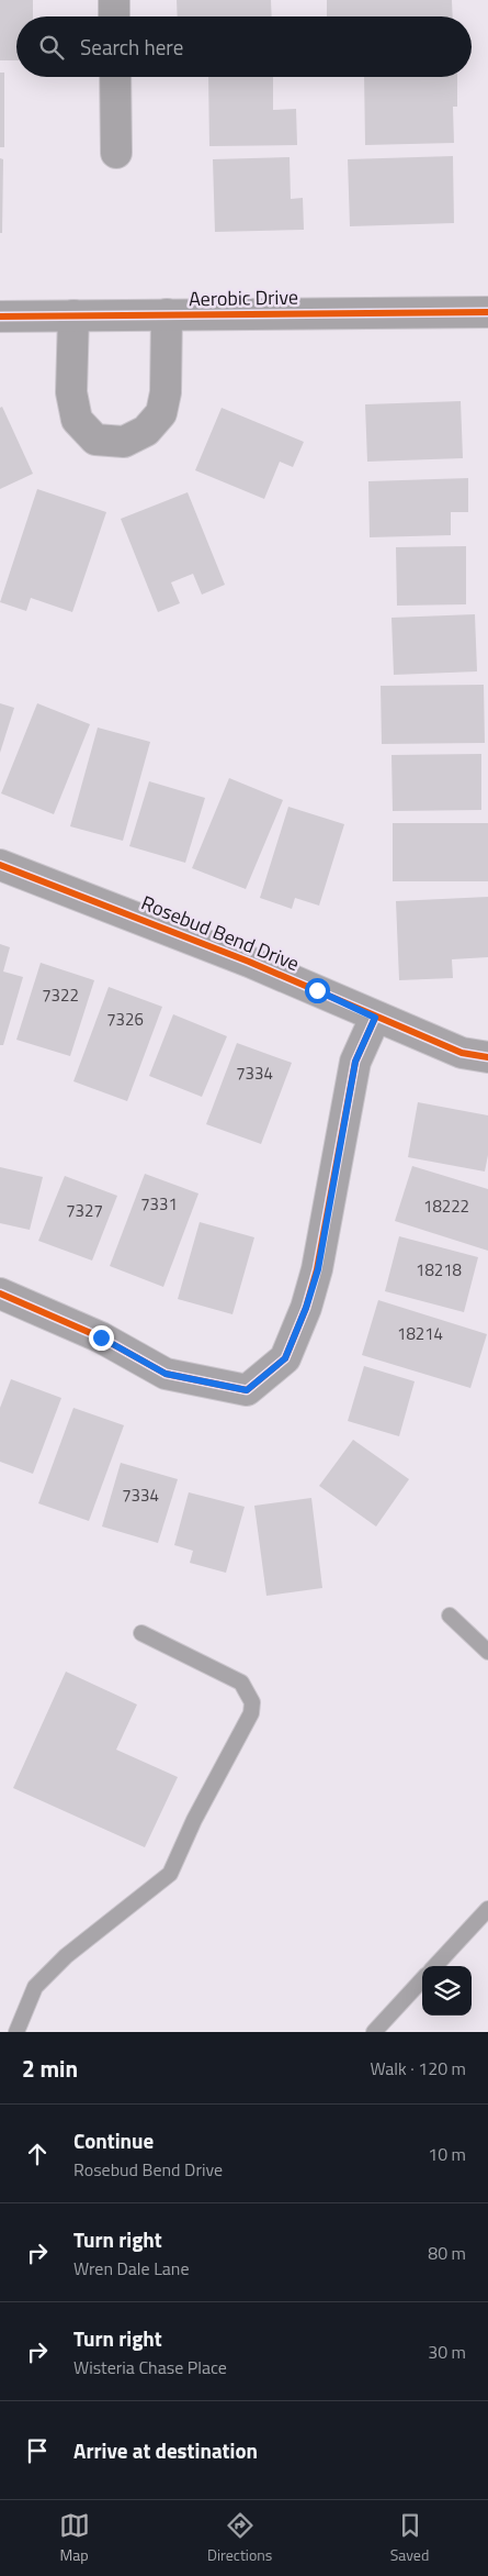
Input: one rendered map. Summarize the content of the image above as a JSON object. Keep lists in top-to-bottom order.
{
  "streets": {
    "street": ["Aerobic Drive", "Rosebud Bend Drive"]
  },
  "house_numbers": [
    "7322",
    "7326",
    "7334",
    "7331",
    "18222",
    "7327",
    "18218",
    "18214",
    "7334"
  ],
  "page": {
    "search": "Search here",
    "heading": ["2 min", "Walk · 120 m"],
    "list": [
      ["Continue", "Rosebud Bend Drive", "10 m"],
      ["Turn right", "Wren Dale Lane", "80 m"],
      ["Turn right", "Wisteria Chase Place", "30 m"],
      "Arrive at destination"
    ],
    "nav": ["Map", "Directions", "Saved"]
  }
}
